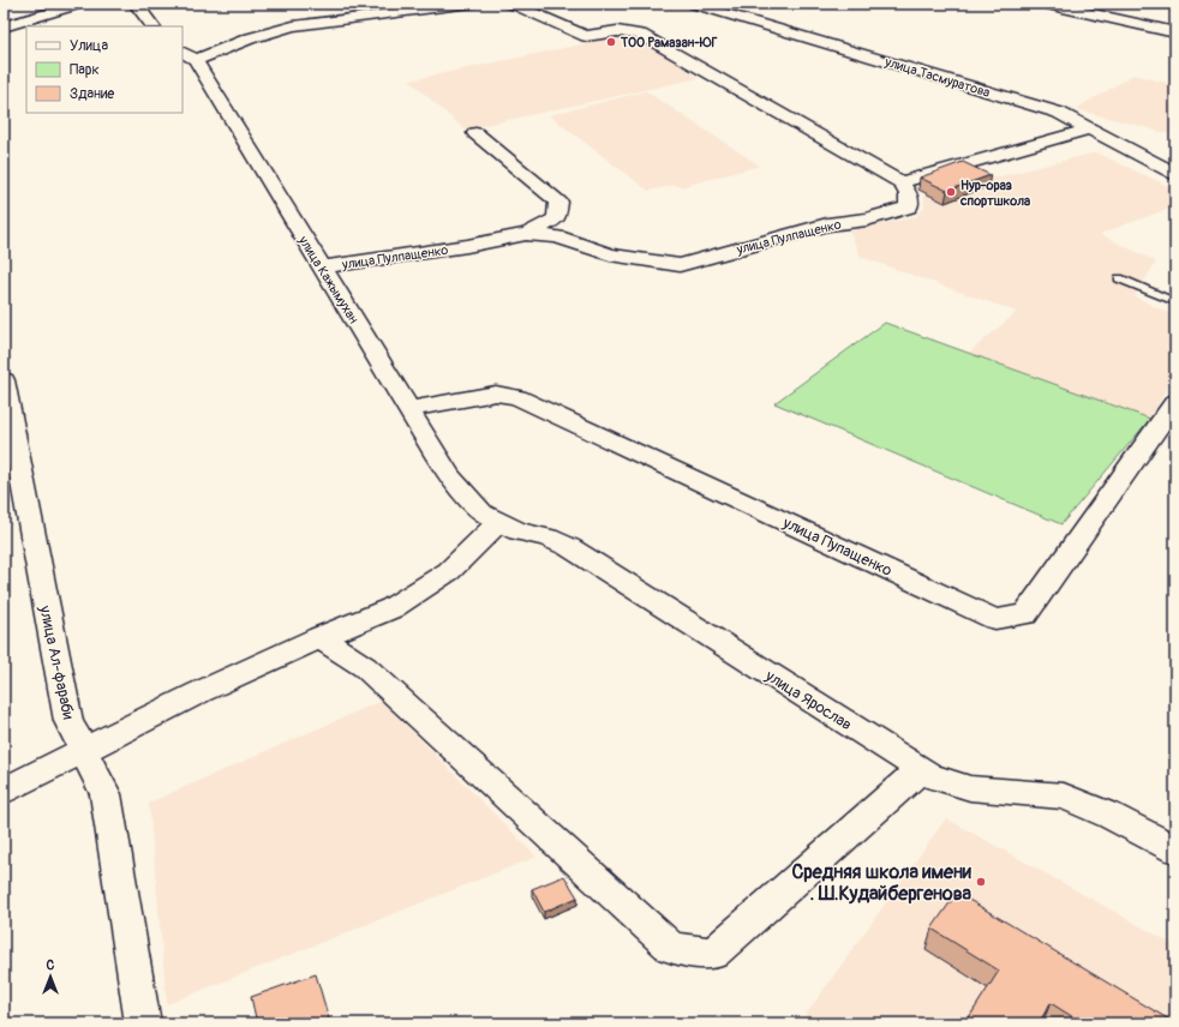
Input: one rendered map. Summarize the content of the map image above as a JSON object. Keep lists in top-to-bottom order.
{
  "streets": {
    "street": [
      "улица Тасмуратова",
      "улица Пулпащенко",
      "улица Кажымухан",
      "улица Пупащенко",
      "улица Ал-фараби",
      "улица Ярослав"
    ]
  },
  "crossings": [
    ["улица Пулпащенко", "улица Кажымухан"],
    ["улица Кажымухан", "улица Пупащенко"],
    ["улица Кажымухан", "улица Ярослав"]
  ],
  "places": ["ТОО Рамазан-ЮГ", "Нур-ораз спортшкола", "Средняя школа имени . Ш.Кудайбергенова"],
  "legend": ["Улица", "Парк", "Здание"],
  "north": "top"
}
